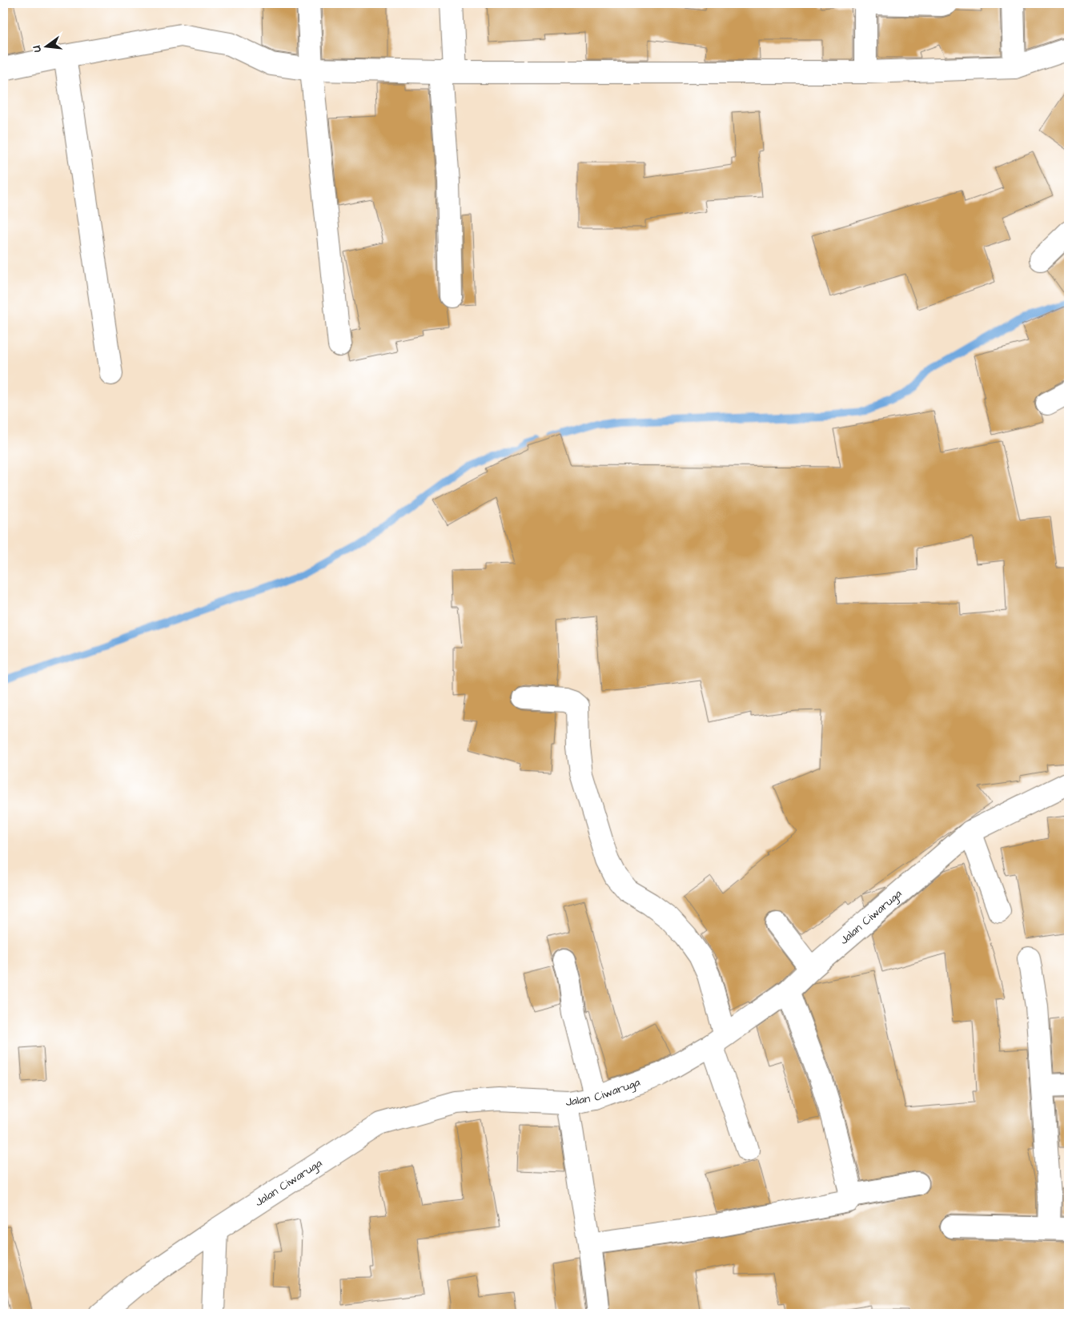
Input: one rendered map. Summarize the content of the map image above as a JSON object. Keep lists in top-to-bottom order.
{
  "streets": {
    "street": ["Jalan Ciwaruga"]
  },
  "north": "left"
}
